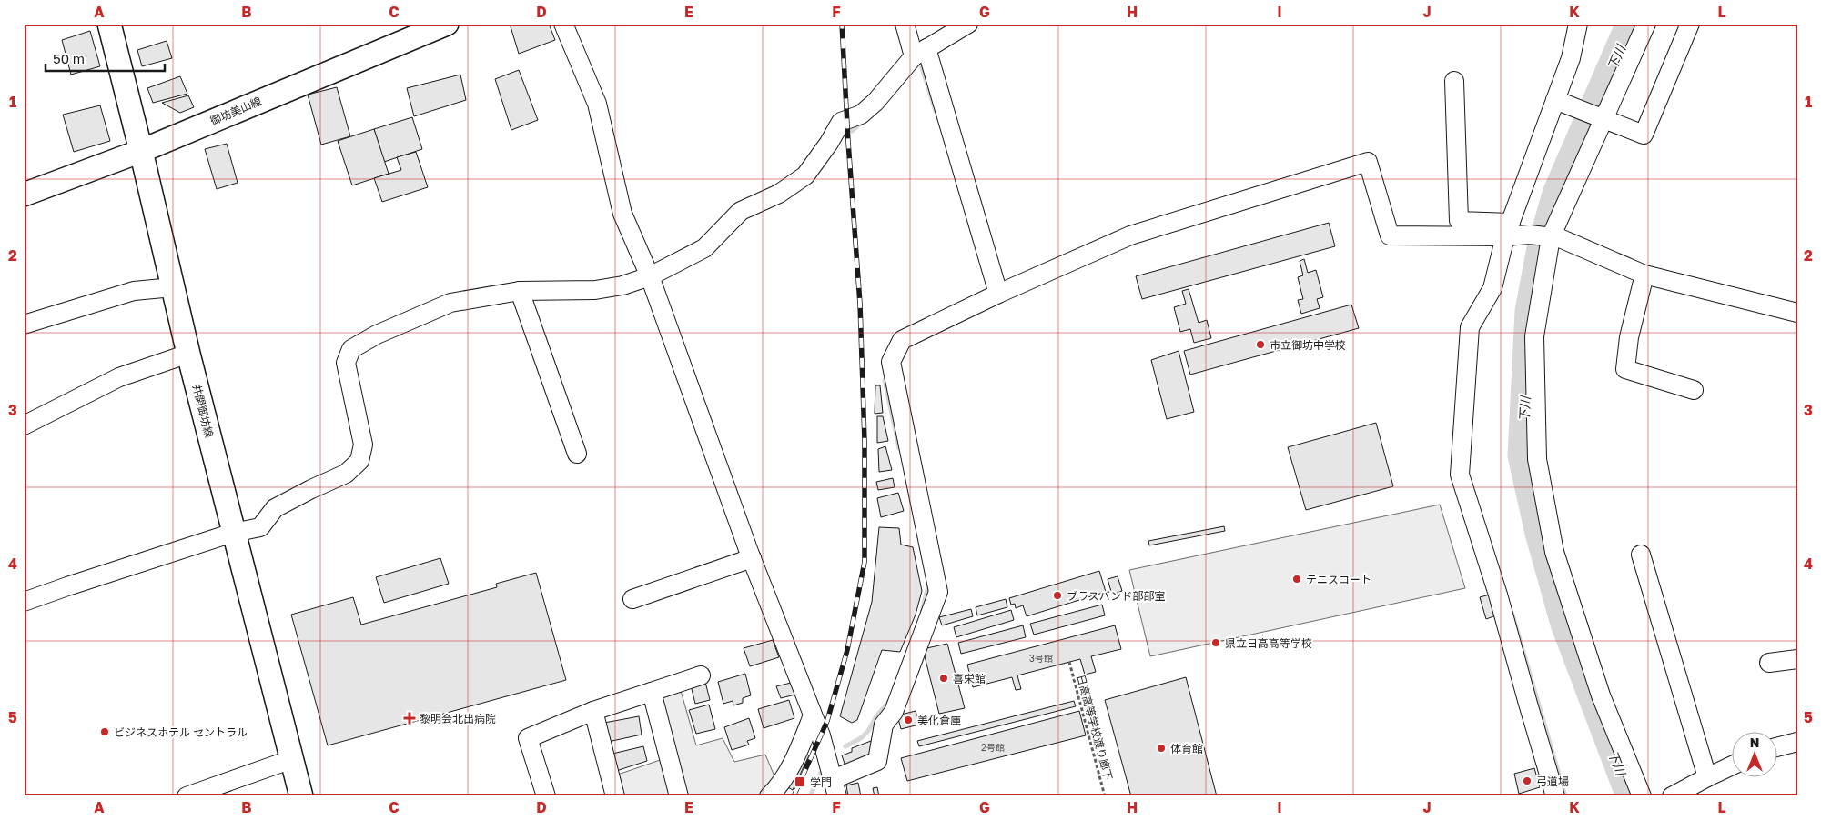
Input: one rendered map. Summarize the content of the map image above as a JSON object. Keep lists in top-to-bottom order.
{
  "streets": {
    "main road": ["御坊美山線", "井関御坊線"],
    "path": ["日高高等学校渡り廊下"]
  },
  "crossings": [
    ["御坊美山線", "井関御坊線"]
  ],
  "water": ["下川"],
  "places": {
    "other": [
      "市立御坊中学校",
      "テニスコート",
      "ブラスバンド部部室",
      "県立日高高等学校",
      "喜栄館",
      "美化倉庫",
      "ビジネスホテル セントラル",
      "体育館",
      "弓道場"
    ],
    "health": ["黎明会北出病院"],
    "transit": ["学門"]
  },
  "house_numbers": ["3号館", "2号館"],
  "scale_bar": "50 m",
  "north": "top",
  "grid": {
    "columns": [
      "A",
      "B",
      "C",
      "D",
      "E",
      "F",
      "G",
      "H",
      "I",
      "J",
      "K",
      "L"
    ],
    "rows": [
      "1",
      "2",
      "3",
      "4",
      "5"
    ]
  }
}
